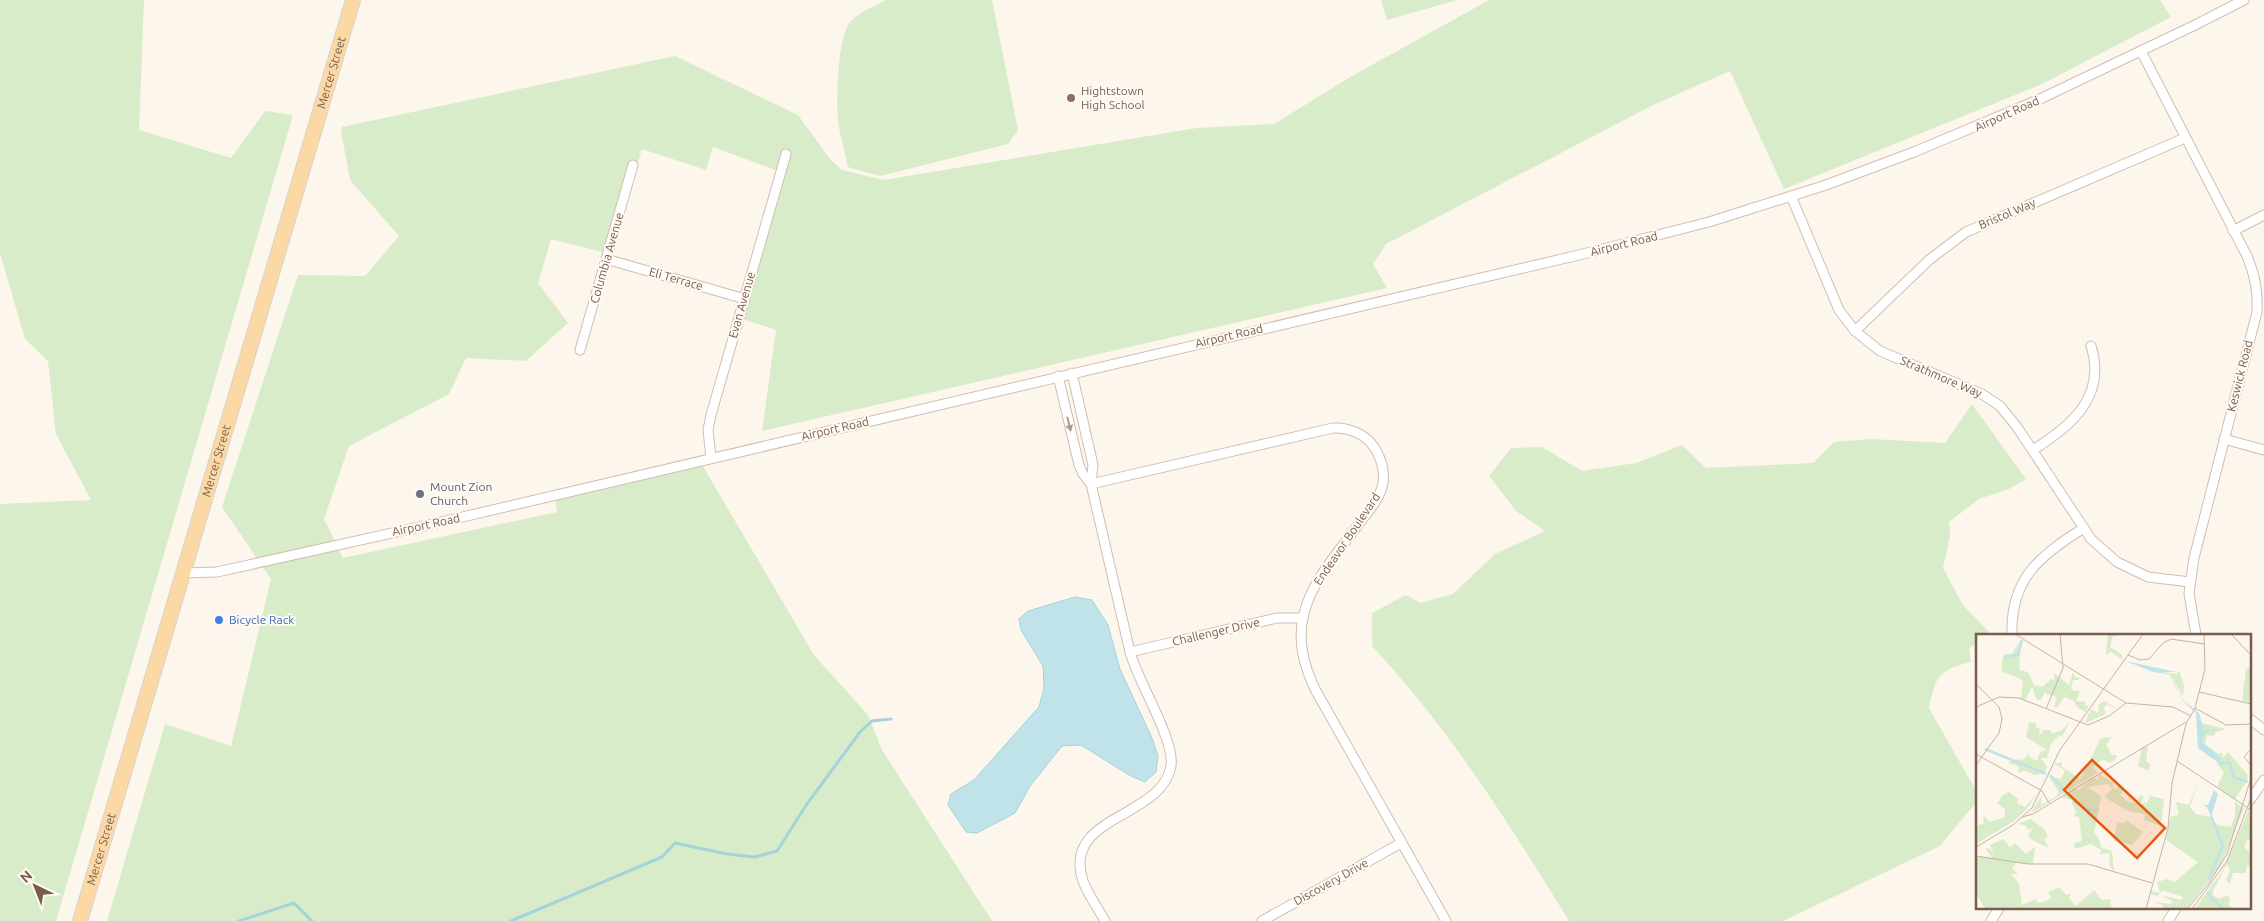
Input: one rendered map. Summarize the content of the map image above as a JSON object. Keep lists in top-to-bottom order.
{
  "streets": {
    "main road": ["Mercer Street"],
    "street": [
      "Airport Road",
      "Bristol Way",
      "Columbia Avenue",
      "Eli Terrace",
      "Evan Avenue",
      "Keswick Road",
      "Strathmore Way",
      "Endeavor Boulevard",
      "Challenger Drive",
      "Discovery Drive"
    ]
  },
  "crossings": [
    ["Mercer Street", "Airport Road"],
    ["Airport Road", "Evan Avenue"],
    ["Airport Road", "Keswick Road"],
    ["Airport Road", "Strathmore Way"],
    ["Bristol Way", "Keswick Road"],
    ["Bristol Way", "Strathmore Way"],
    ["Columbia Avenue", "Eli Terrace"],
    ["Eli Terrace", "Evan Avenue"],
    ["Keswick Road", "Strathmore Way"],
    ["Endeavor Boulevard", "Challenger Drive"],
    ["Endeavor Boulevard", "Discovery Drive"]
  ],
  "places": ["Hightstown High School", "Mount Zion Church", "Bicycle Rack"],
  "north": "top left"
}
